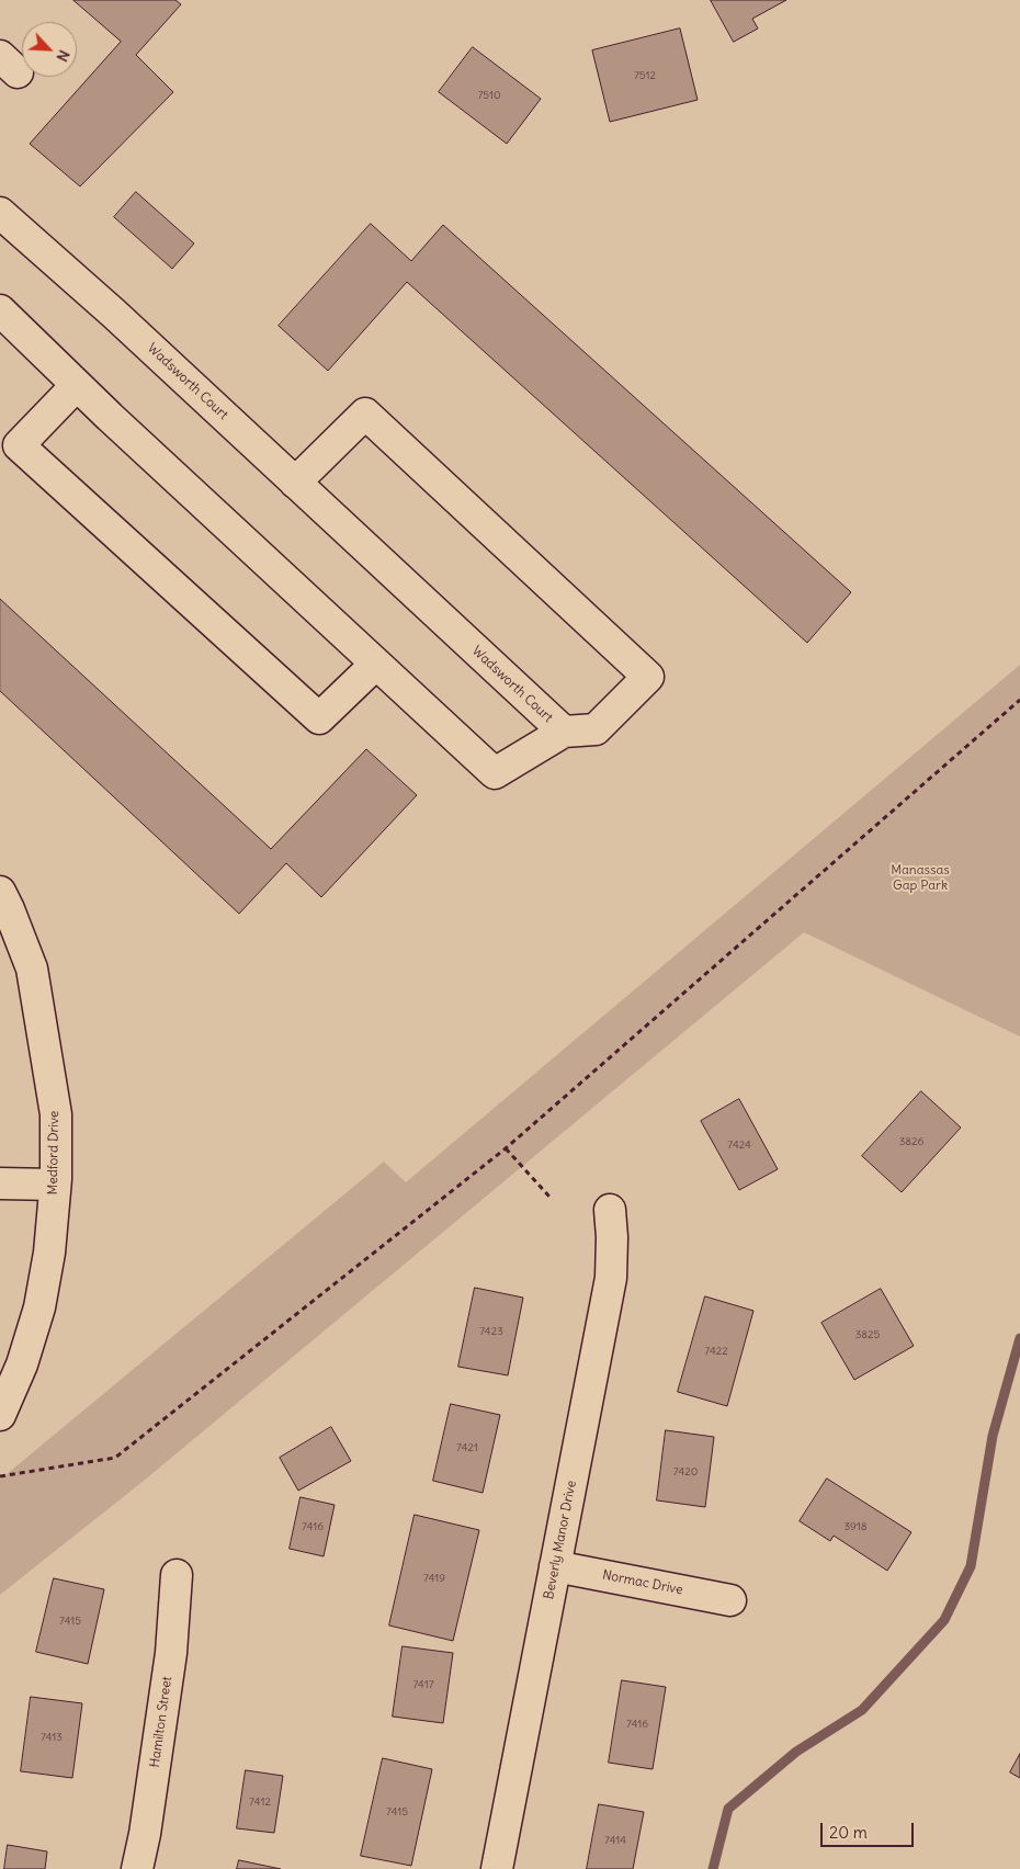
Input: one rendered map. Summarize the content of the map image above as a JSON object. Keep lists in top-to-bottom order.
{
  "streets": {
    "street": [
      "Wadsworth Court",
      "Medford Drive",
      "Beverly Manor Drive",
      "Normac Drive",
      "Hamilton Street"
    ]
  },
  "crossings": [
    ["Beverly Manor Drive", "Normac Drive"]
  ],
  "parks": ["Manassas Gap Park"],
  "house_numbers": [
    "7512",
    "7510",
    "3826",
    "7424",
    "7423",
    "3825",
    "7422",
    "7421",
    "7420",
    "7416",
    "3918",
    "7419",
    "7415",
    "7417",
    "7416",
    "7413",
    "7412",
    "7415",
    "7414"
  ],
  "scale_bar": "20 m",
  "north": "bottom right"
}
